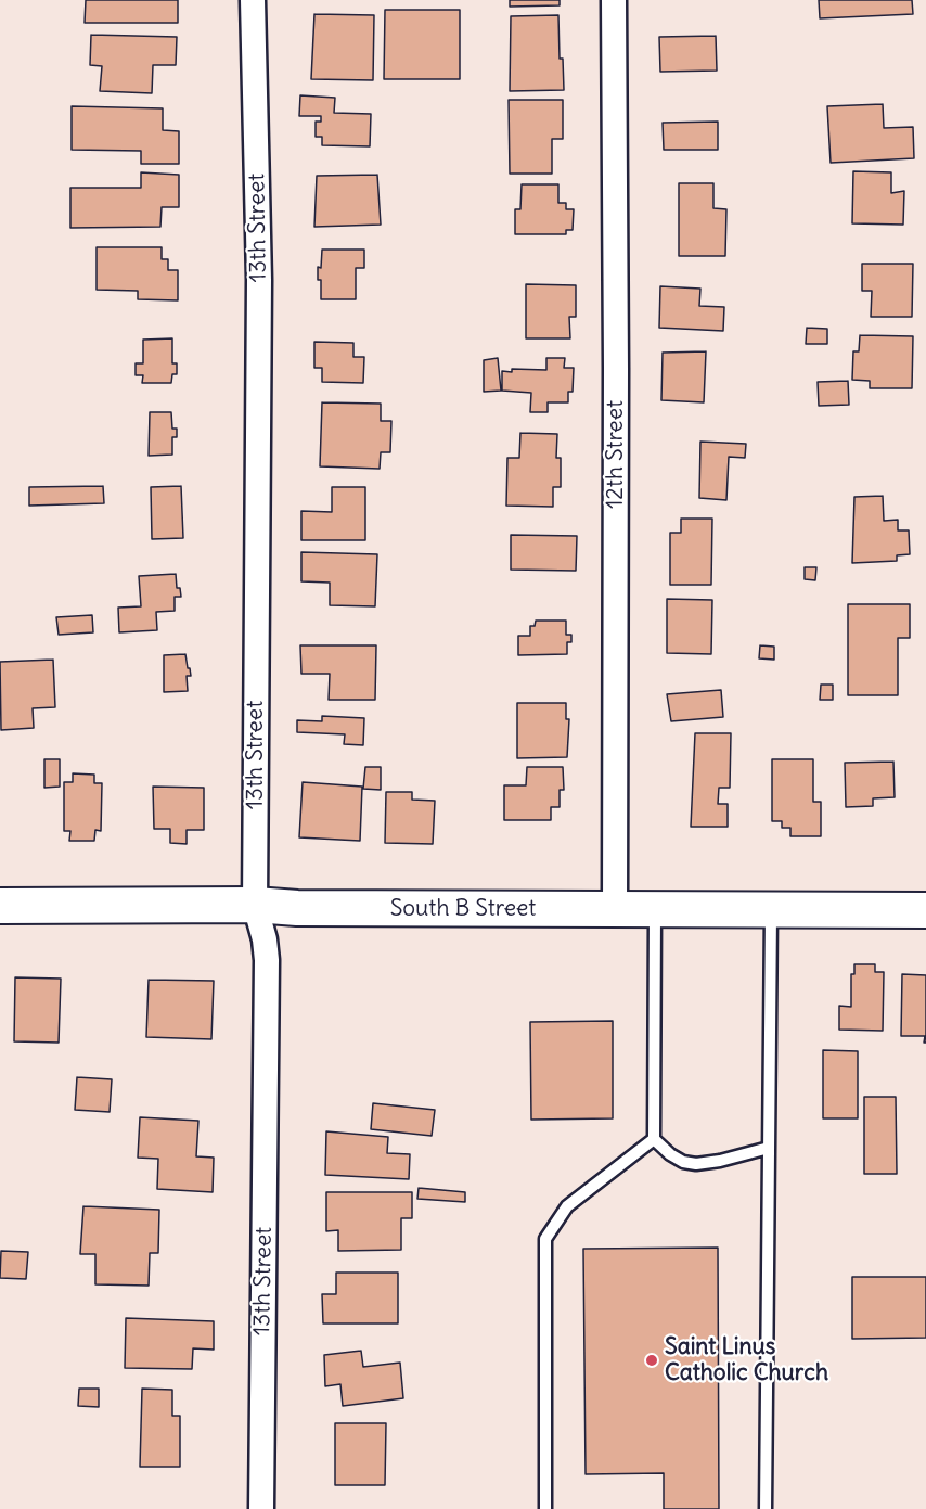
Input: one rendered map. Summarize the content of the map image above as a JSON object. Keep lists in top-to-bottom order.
{
  "streets": {
    "street": ["13th Street", "12th Street", "South B Street"]
  },
  "crossings": [
    ["13th Street", "South B Street"],
    ["12th Street", "South B Street"]
  ],
  "places": ["Saint Linus Catholic Church"]
}
